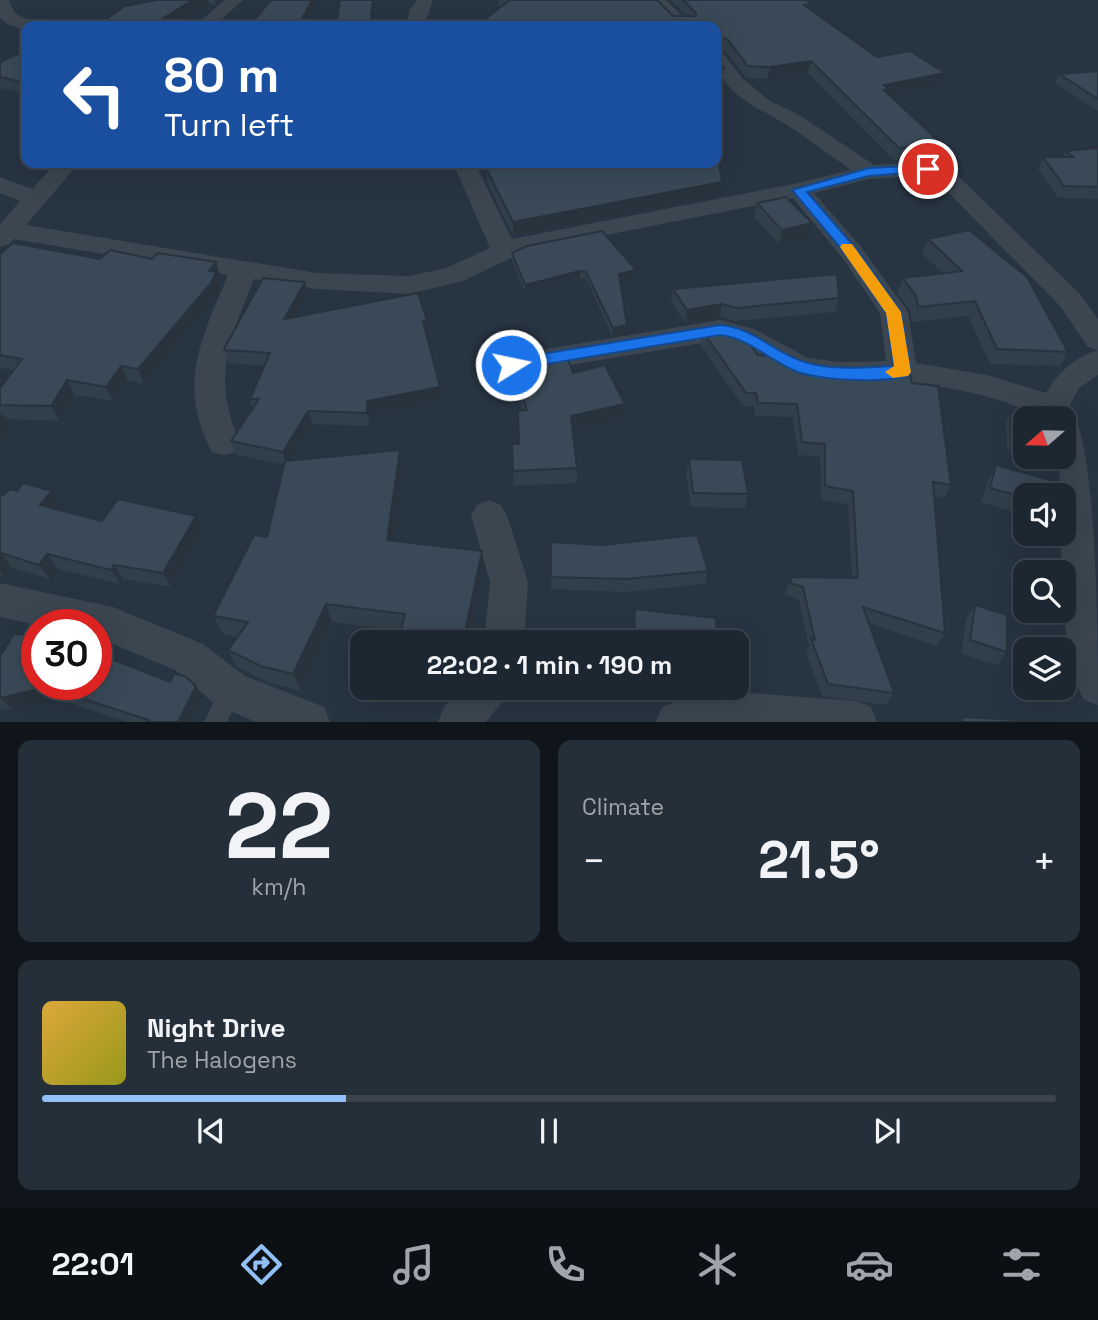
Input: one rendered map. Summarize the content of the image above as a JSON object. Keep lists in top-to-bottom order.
{
  "north": "left",
  "page": {
    "turn": ["80 m", "Turn left"],
    "limit": "30",
    "trip": "22:02 · 1 min · 190 m",
    "tile": [
      ["22", "km/h"],
      "Climate"
    ],
    "heat": ["−", "21.5°", "+"],
    "song": ["Night Drive", "The Halogens"],
    "tabs": "22:01"
  }
}
